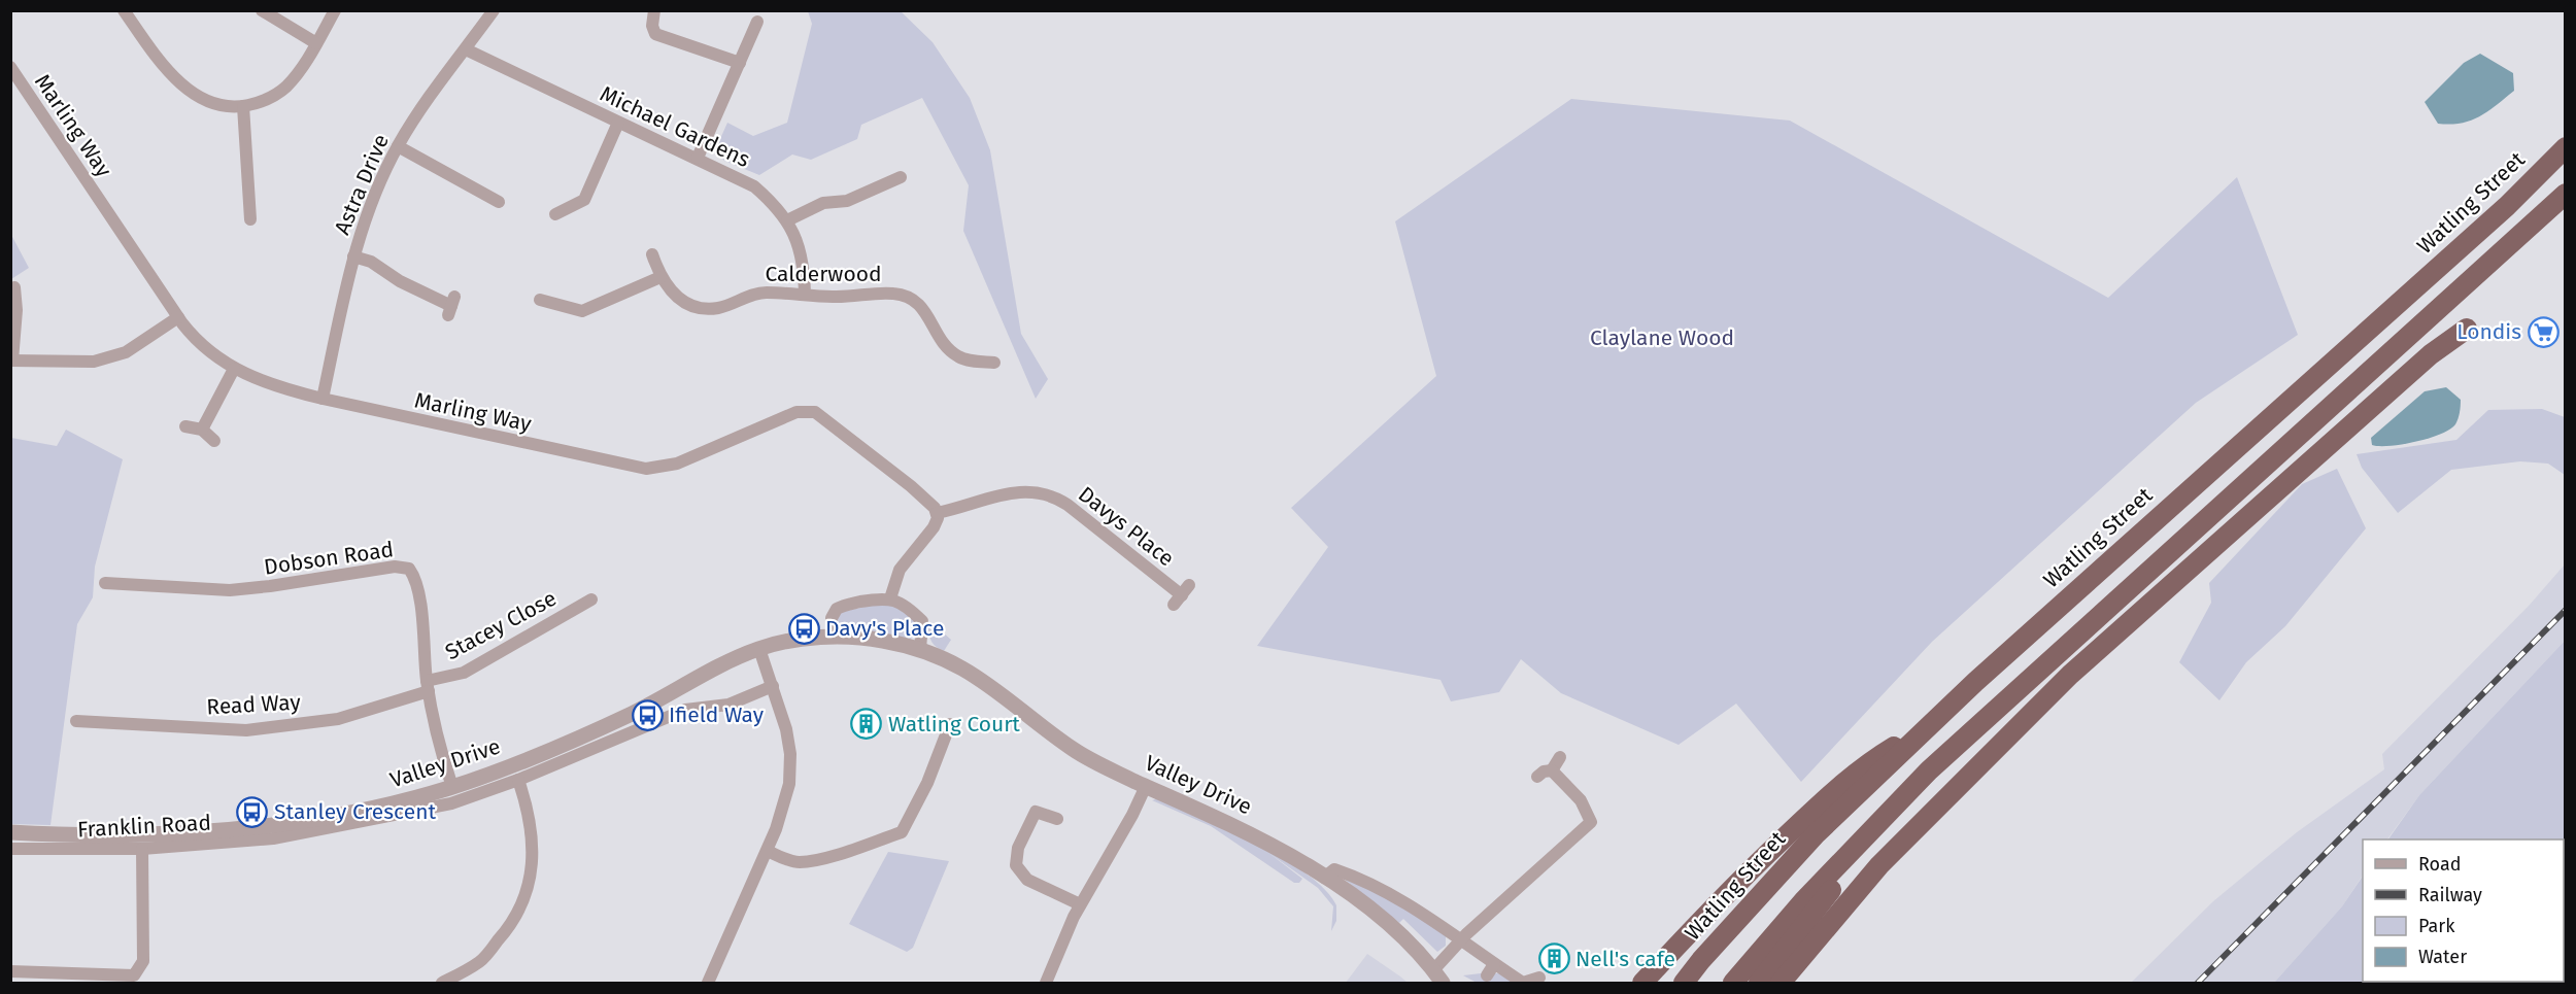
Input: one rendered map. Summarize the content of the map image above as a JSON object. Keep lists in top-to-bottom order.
{
  "streets": {
    "highway": ["Watling Street"],
    "street": [
      "Marling Way",
      "Michael Gardens",
      "Astra Drive",
      "Calderwood",
      "Davys Place",
      "Dobson Road",
      "Stacey Close",
      "Read Way",
      "Valley Drive",
      "Franklin Road"
    ]
  },
  "crossings": [
    ["Marling Way", "Astra Drive"],
    ["Marling Way", "Davys Place"],
    ["Michael Gardens", "Astra Drive"],
    ["Michael Gardens", "Calderwood"],
    ["Dobson Road", "Stacey Close"],
    ["Dobson Road", "Read Way"],
    ["Dobson Road", "Valley Drive"],
    ["Stacey Close", "Read Way"]
  ],
  "parks": ["Claylane Wood"],
  "places": {
    "supermarket": ["Londis"],
    "bus stop": ["Davy's Place", "Ifield Way", "Stanley Crescent"],
    "building": ["Watling Court", "Nell's cafe"]
  },
  "legend": [
    "Road",
    "Railway",
    "Park",
    "Water"
  ]
}
